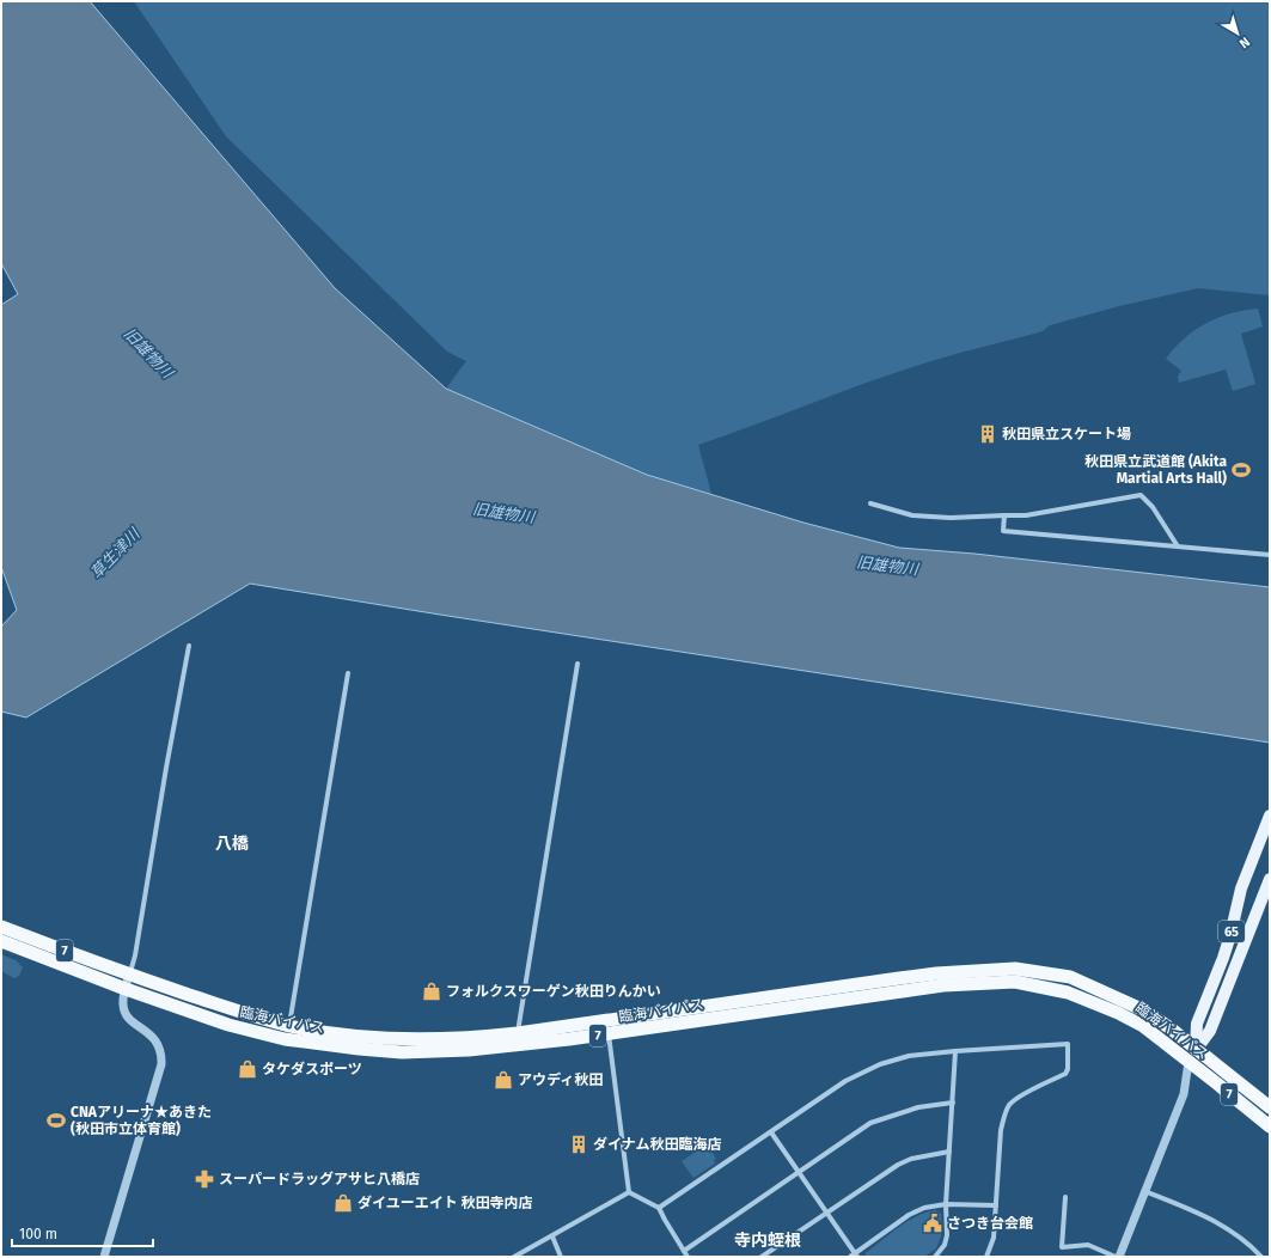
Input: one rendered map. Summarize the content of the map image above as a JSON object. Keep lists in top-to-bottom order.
{
  "streets": {
    "highway": ["7", "臨海バイパス"],
    "main road": ["65"]
  },
  "crossings": [
    ["65", "臨海バイパス"]
  ],
  "districts": ["八橋", "寺内蛭根"],
  "water": ["旧雄物川", "草生津川"],
  "places": {
    "building": ["秋田県立スケート場", "ダイナム秋田臨海店"],
    "sports": ["秋田県立武道館 (Akita Martial Arts Hall)", "CNAアリーナ★あきた (秋田市立体育館)"],
    "shop": [
      "フォルクスワーゲン秋田りんかい",
      "タケダスポーツ",
      "アウディ秋田",
      "ダイユーエイト 秋田寺内店"
    ],
    "pharmacy": ["スーパードラッグアサヒ八橋店"],
    "public building": ["さつき台会館"]
  },
  "scale_bar": "100 m",
  "north": "bottom right"
}
